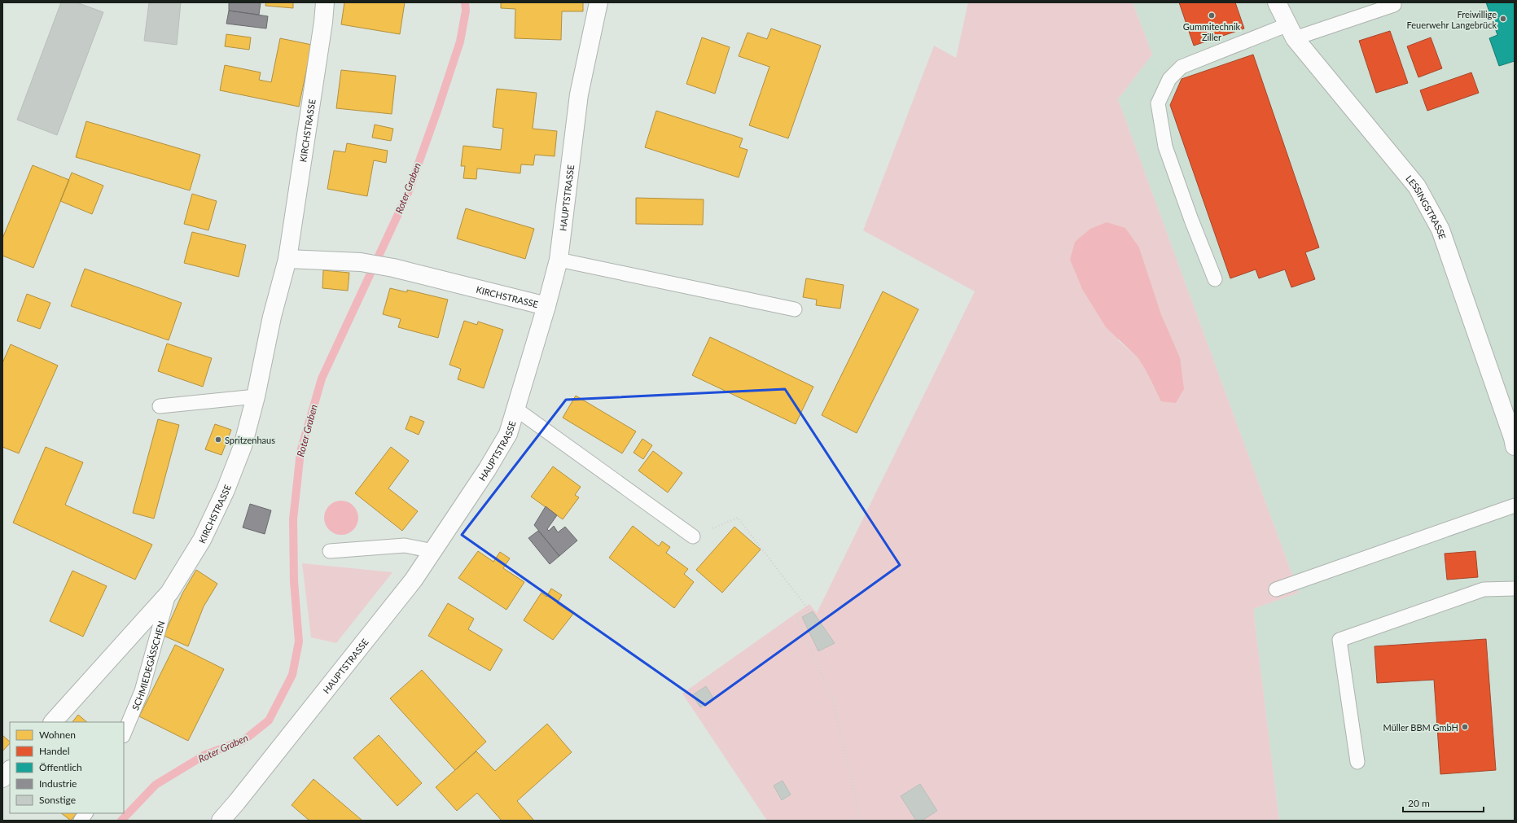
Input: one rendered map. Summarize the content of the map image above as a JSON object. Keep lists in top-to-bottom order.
{
  "streets": {
    "street": ["KIRCHSTRASSE", "HAUPTSTRASSE", "LESSINGSTRASSE"],
    "lane": ["SCHMIEDEGÄSSCHEN"]
  },
  "crossings": [
    ["KIRCHSTRASSE", "HAUPTSTRASSE"],
    ["KIRCHSTRASSE", "SCHMIEDEGÄSSCHEN"]
  ],
  "water": ["Roter Graben"],
  "places": [
    "Gummitechnik Ziller",
    "Freiwillige Feuerwehr Langebrück",
    "Spritzenhaus",
    "Müller BBM GmbH"
  ],
  "legend": [
    "Wohnen",
    "Handel",
    "Öffentlich",
    "Industrie",
    "Sonstige"
  ],
  "scale_bar": "20 m"
}
